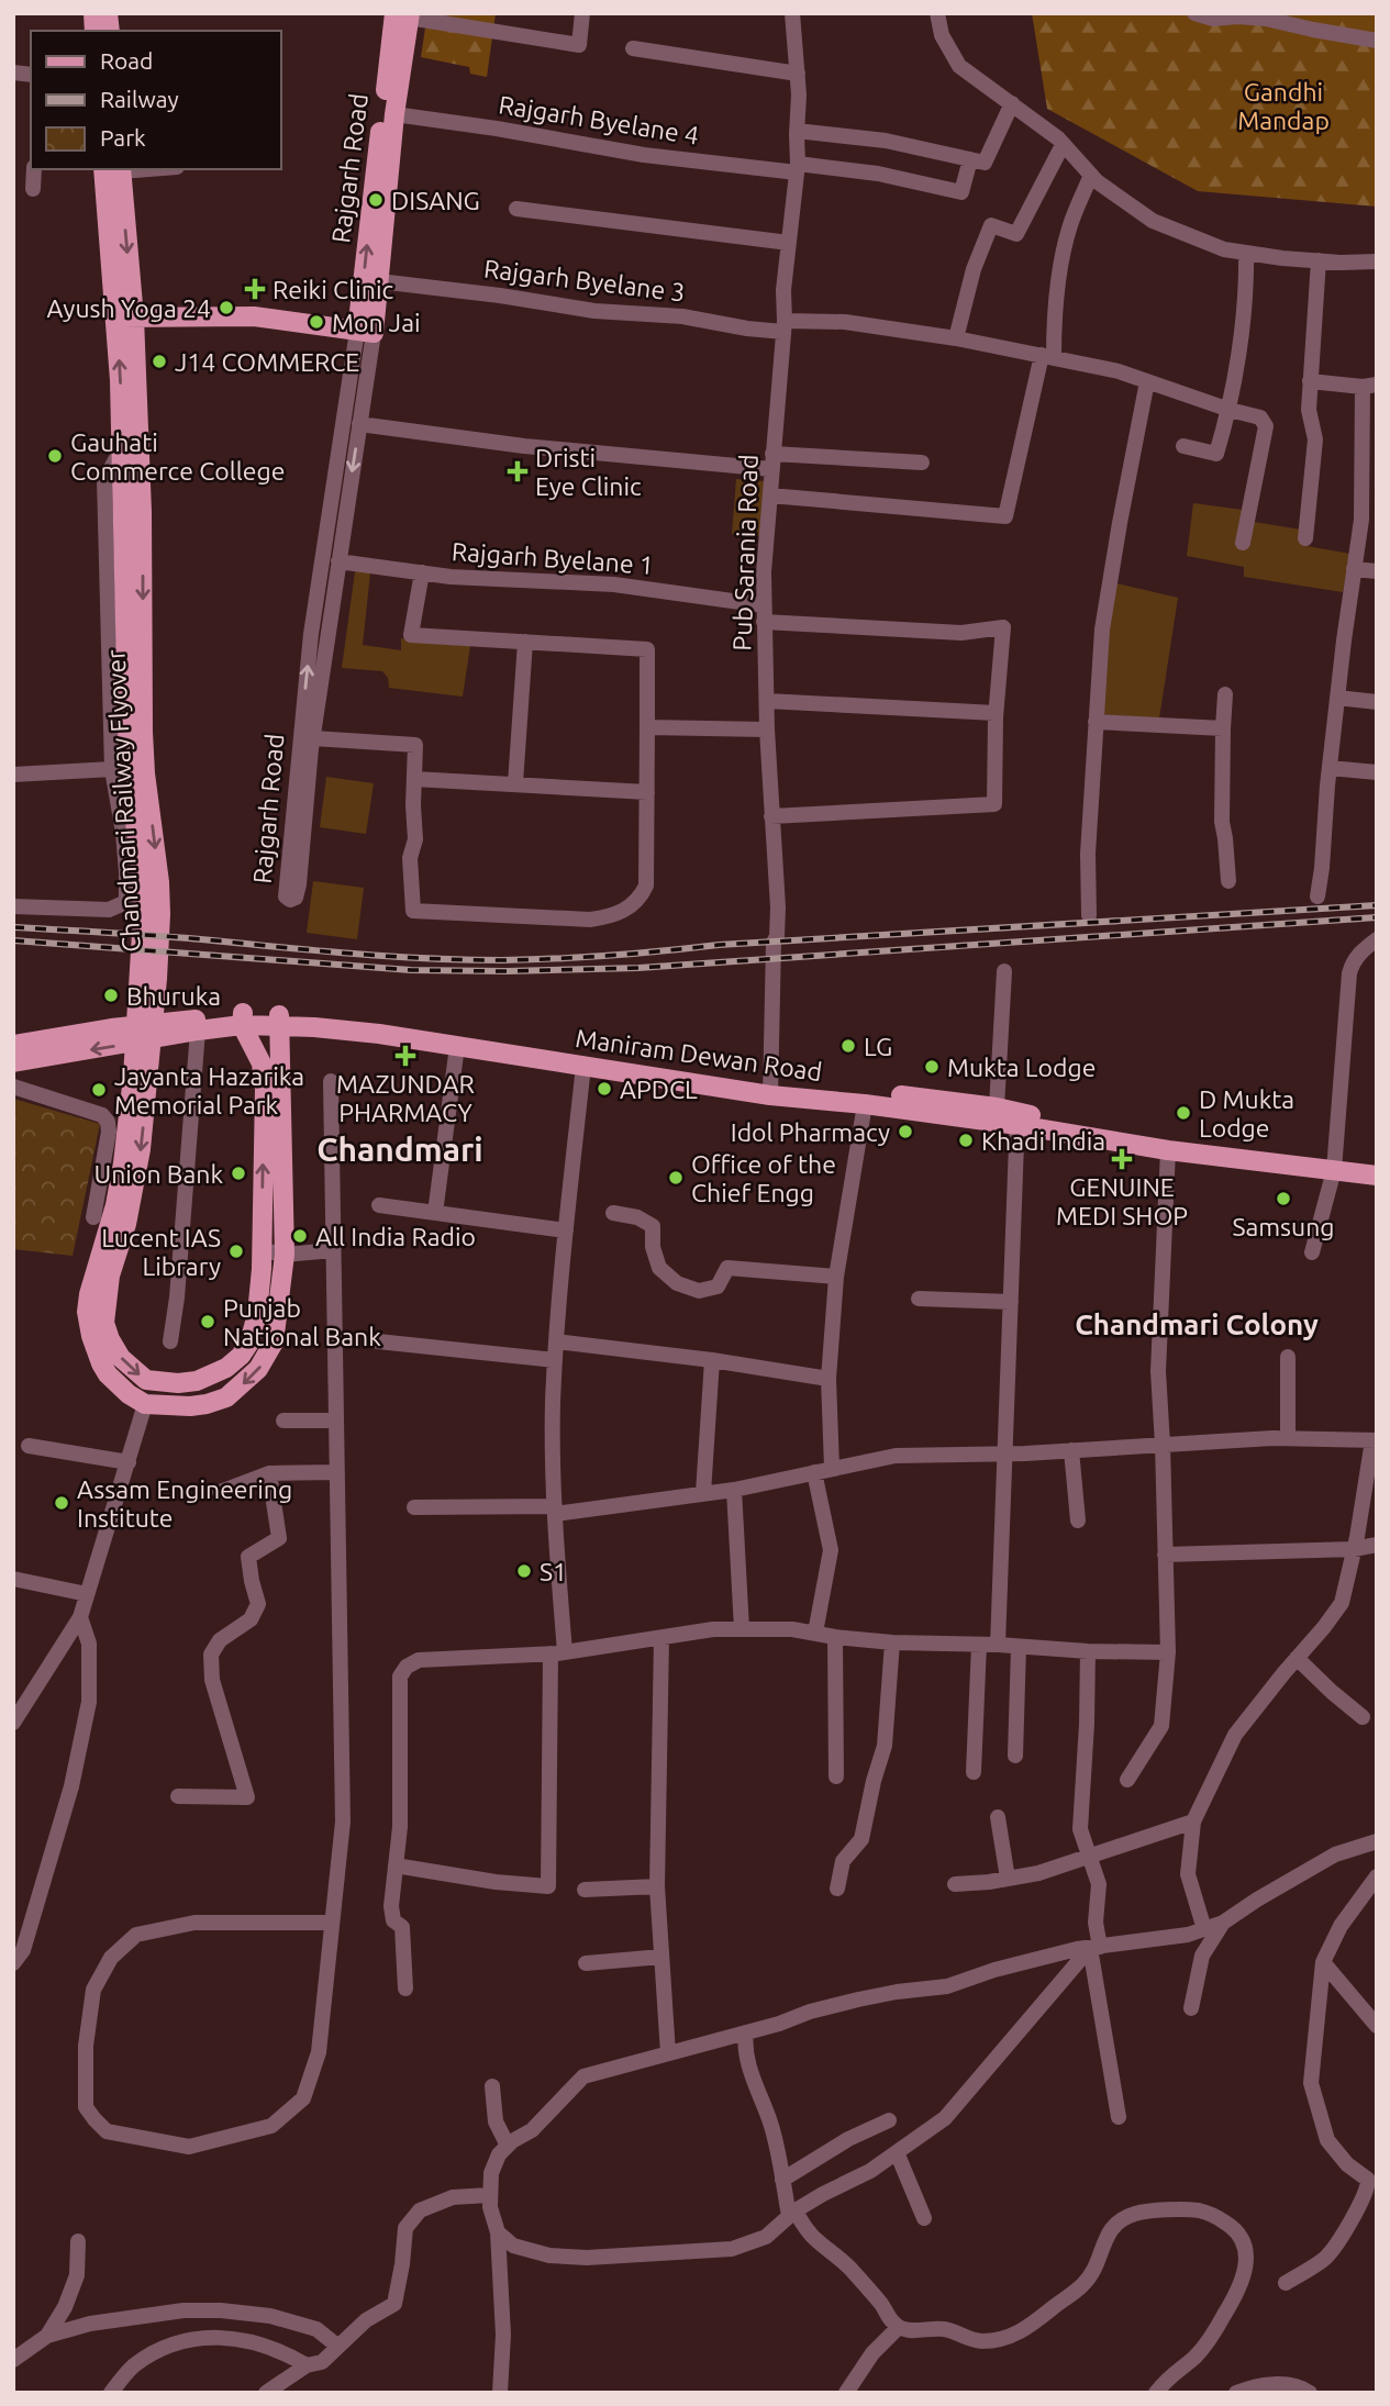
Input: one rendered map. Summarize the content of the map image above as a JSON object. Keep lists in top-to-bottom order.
{
  "streets": {
    "main road": ["Rajgarh Road", "Chandmari Railway Flyover", "Maniram Dewan Road"],
    "street": [
      "Rajgarh Byelane 4",
      "Rajgarh Byelane 3",
      "Pub Sarania Road",
      "Rajgarh Byelane 1"
    ]
  },
  "crossings": [
    ["Rajgarh Byelane 4", "Rajgarh Road"],
    ["Rajgarh Byelane 4", "Pub Sarania Road"],
    ["Rajgarh Road", "Rajgarh Byelane 3"],
    ["Rajgarh Road", "Rajgarh Byelane 1"],
    ["Rajgarh Byelane 3", "Pub Sarania Road"],
    ["Pub Sarania Road", "Rajgarh Byelane 1"],
    ["Pub Sarania Road", "Maniram Dewan Road"],
    ["Chandmari Railway Flyover", "Maniram Dewan Road"]
  ],
  "districts": ["Chandmari", "Chandmari Colony"],
  "parks": ["Gandhi Mandap"],
  "places": {
    "other": [
      "DISANG",
      "Ayush Yoga 24",
      "Mon Jai",
      "J14 COMMERCE",
      "Gauhati Commerce College",
      "Bhuruka",
      "LG",
      "Mukta Lodge",
      "APDCL",
      "Jayanta Hazarika Memorial Park",
      "D Mukta Lodge",
      "Idol Pharmacy",
      "Khadi India",
      "Union Bank",
      "Office of the Chief Engg",
      "Samsung",
      "All India Radio",
      "Lucent IAS Library",
      "Punjab National Bank",
      "Assam Engineering Institute",
      "S1"
    ],
    "health": [
      "Reiki Clinic",
      "Dristi Eye Clinic",
      "MAZUNDAR PHARMACY",
      "GENUINE MEDI SHOP"
    ]
  },
  "legend": ["Road", "Railway", "Park"]
}
